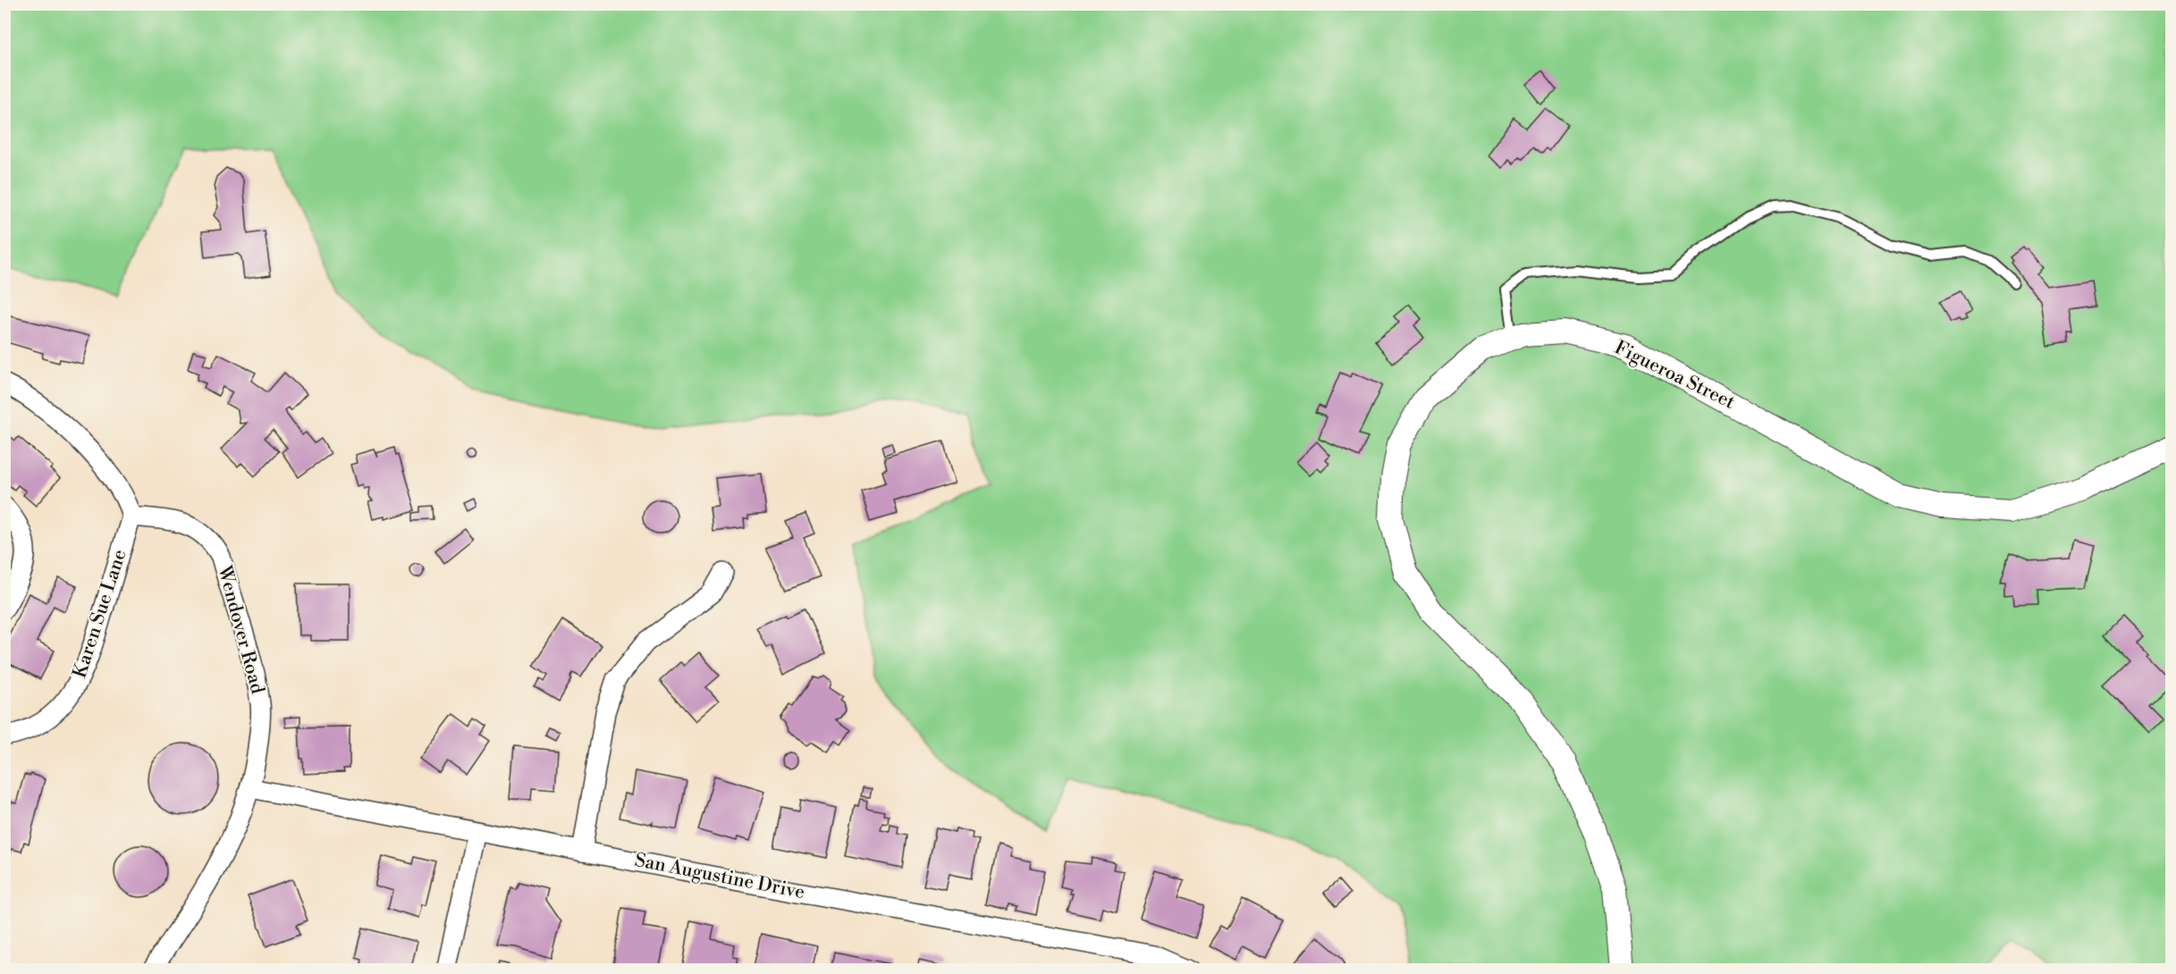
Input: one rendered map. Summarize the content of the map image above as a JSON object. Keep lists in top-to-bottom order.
{
  "streets": {
    "street": [
      "Figueroa Street",
      "Karen Sue Lane",
      "Wendover Road",
      "San Augustine Drive"
    ]
  },
  "crossings": [
    ["Karen Sue Lane", "Wendover Road"],
    ["Wendover Road", "San Augustine Drive"]
  ]
}
